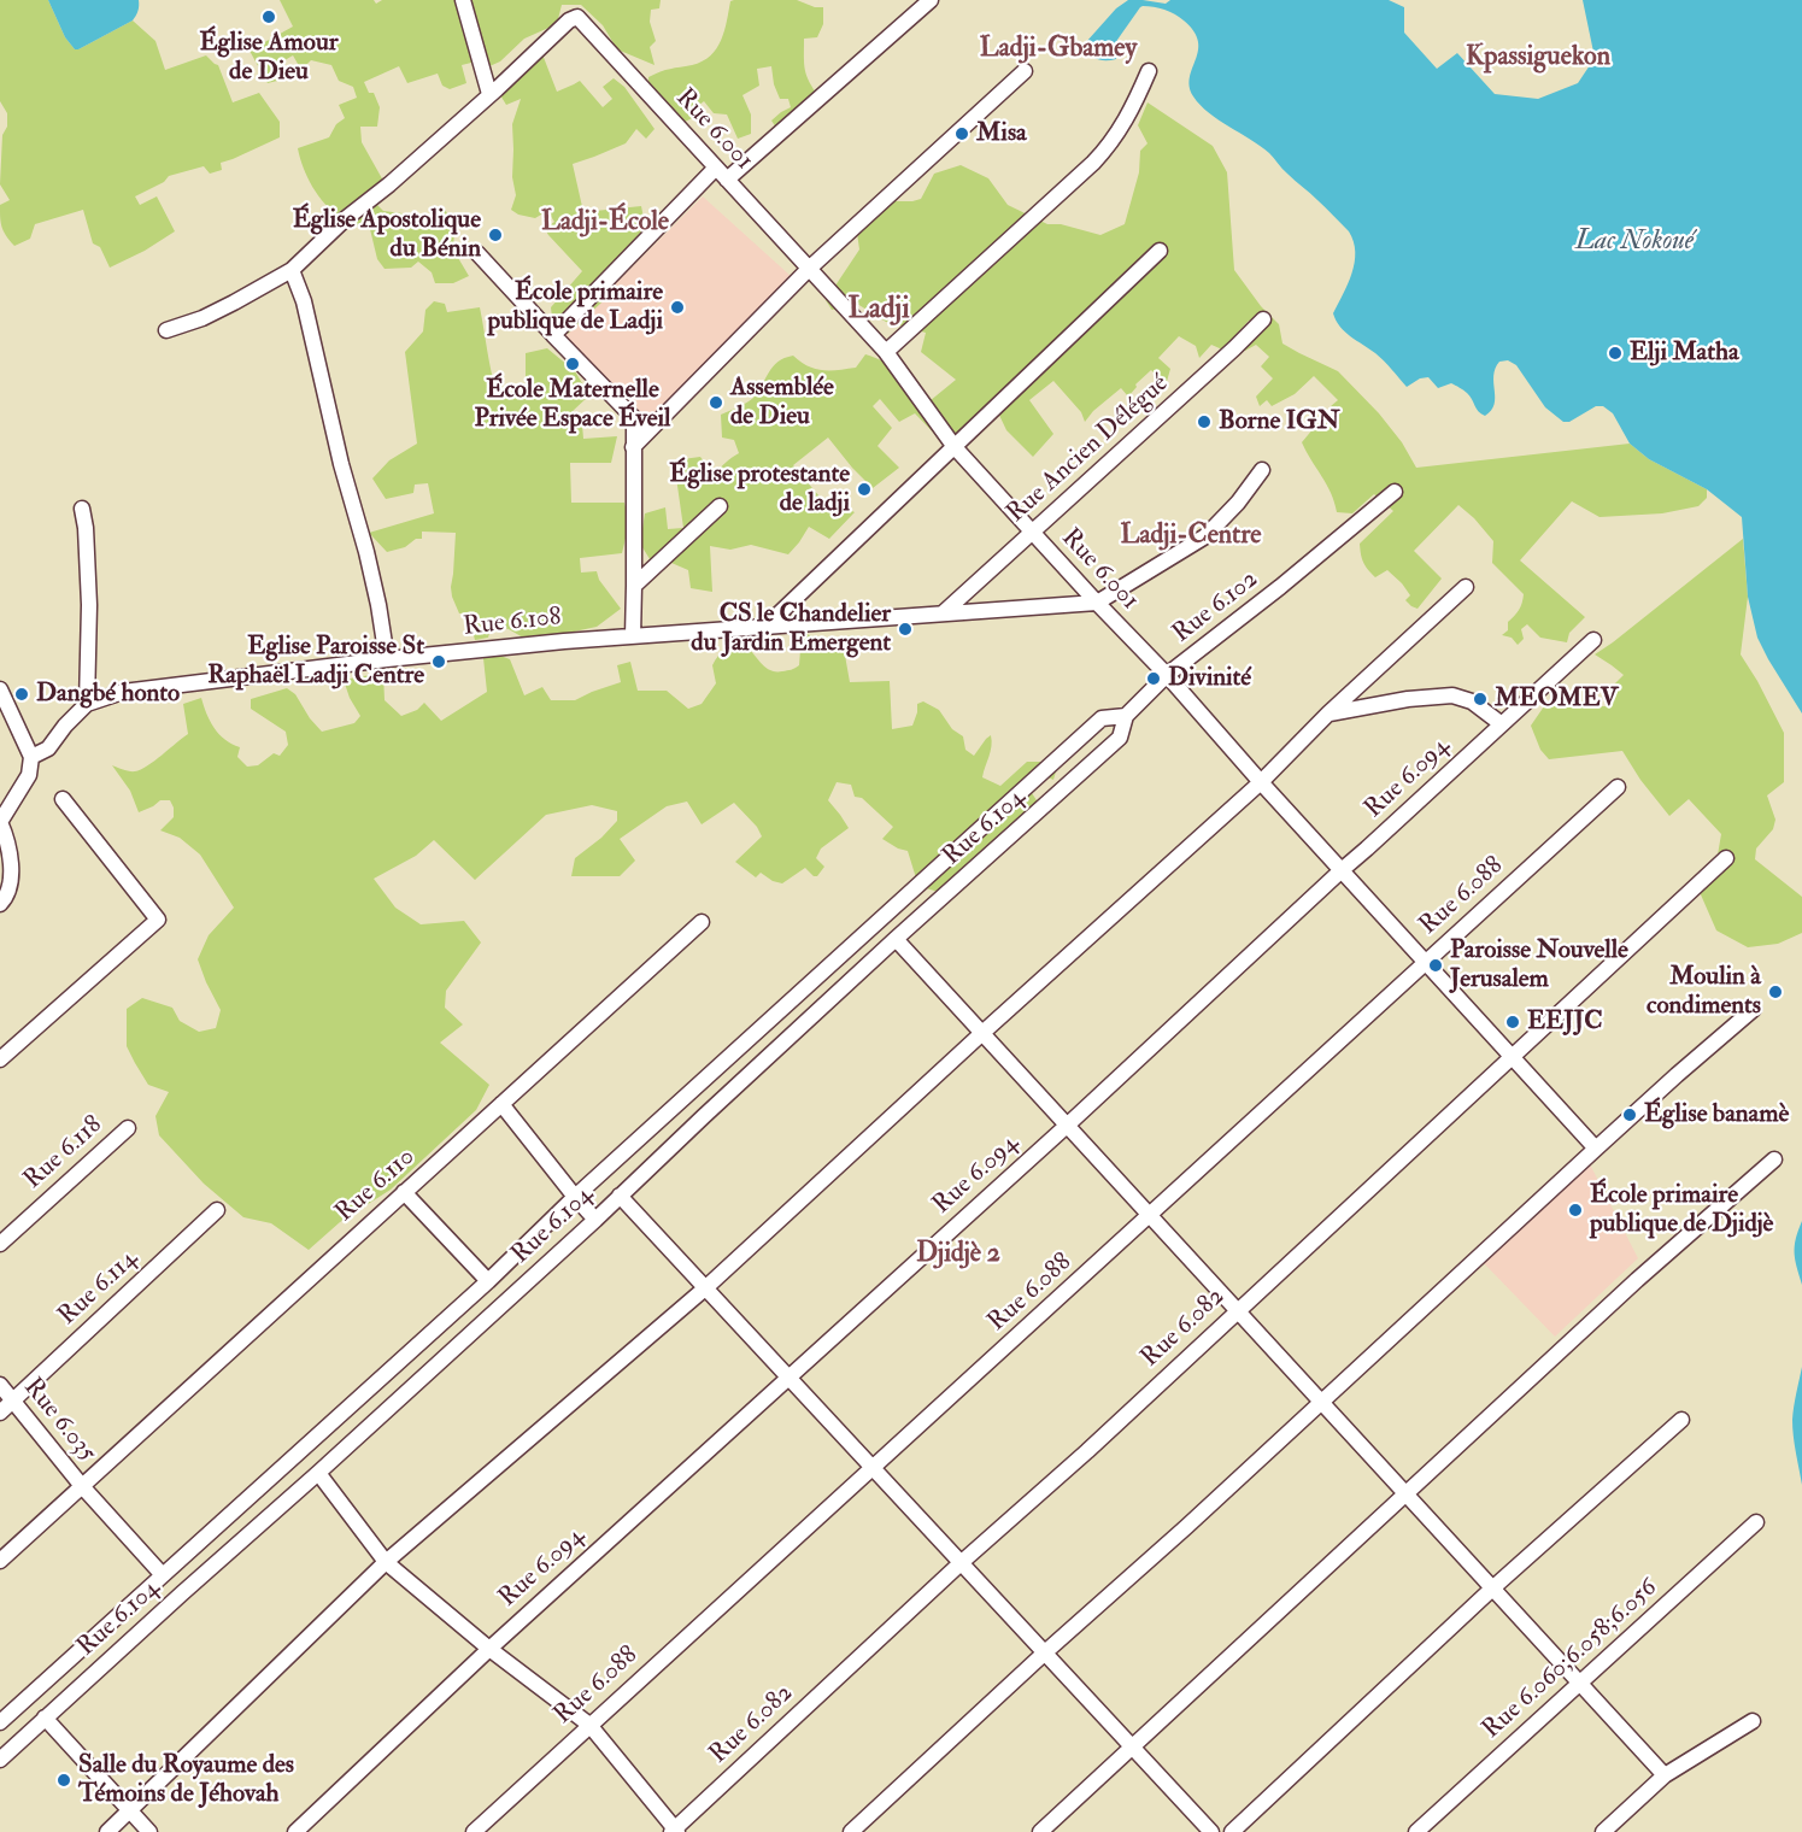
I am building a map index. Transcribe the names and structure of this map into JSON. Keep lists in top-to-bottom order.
{
  "streets": {
    "street": [
      "Rue 6.001",
      "Rue Ancien Délégué",
      "Rue 6.102",
      "Rue 6.108",
      "Rue 6.094",
      "Rue 6.104",
      "Rue 6.088",
      "Rue 6.118",
      "Rue 6.110",
      "Rue 6.114",
      "Rue 6.082",
      "Rue 6.035",
      "Rue 6.060;6.058;6.056"
    ]
  },
  "crossings": [
    ["Rue 6.001", "Rue Ancien Délégué"],
    ["Rue 6.001", "Rue 6.102"],
    ["Rue 6.001", "Rue 6.108"],
    ["Rue 6.001", "Rue 6.094"],
    ["Rue 6.001", "Rue 6.104"],
    ["Rue 6.001", "Rue 6.088"],
    ["Rue 6.001", "Rue 6.082"],
    ["Rue Ancien Délégué", "Rue 6.108"],
    ["Rue 6.102", "Rue 6.104"],
    ["Rue 6.104", "Rue 6.035"],
    ["Rue 6.110", "Rue 6.035"],
    ["Rue 6.114", "Rue 6.035"]
  ],
  "districts": [
    "Ladji-Gbamey",
    "Kpassiguekon",
    "Ladji-École",
    "Ladji",
    "Ladji-Centre",
    "Djidjè 2"
  ],
  "water": ["Lac Nokoué"],
  "places": [
    "Église Amour de Dieu",
    "Misa",
    "Église Apostolique du Bénin",
    "École primaire publique de Ladji",
    "Elji Matha",
    "École Maternelle Privée Espace Éveil",
    "Assemblée de Dieu",
    "Borne IGN",
    "Église protestante de ladji",
    "CS le Chandelier du Jardin Emergent",
    "Eglise Paroisse St Raphaël Ladji Centre",
    "Divinité",
    "Dangbé honto",
    "MEOMEV",
    "Paroisse Nouvelle Jerusalem",
    "Moulin à condiments",
    "EEJJC",
    "Église banamè",
    "École primaire publique de Djidjè",
    "Salle du Royaume des Témoins de Jéhovah"
  ]
}
